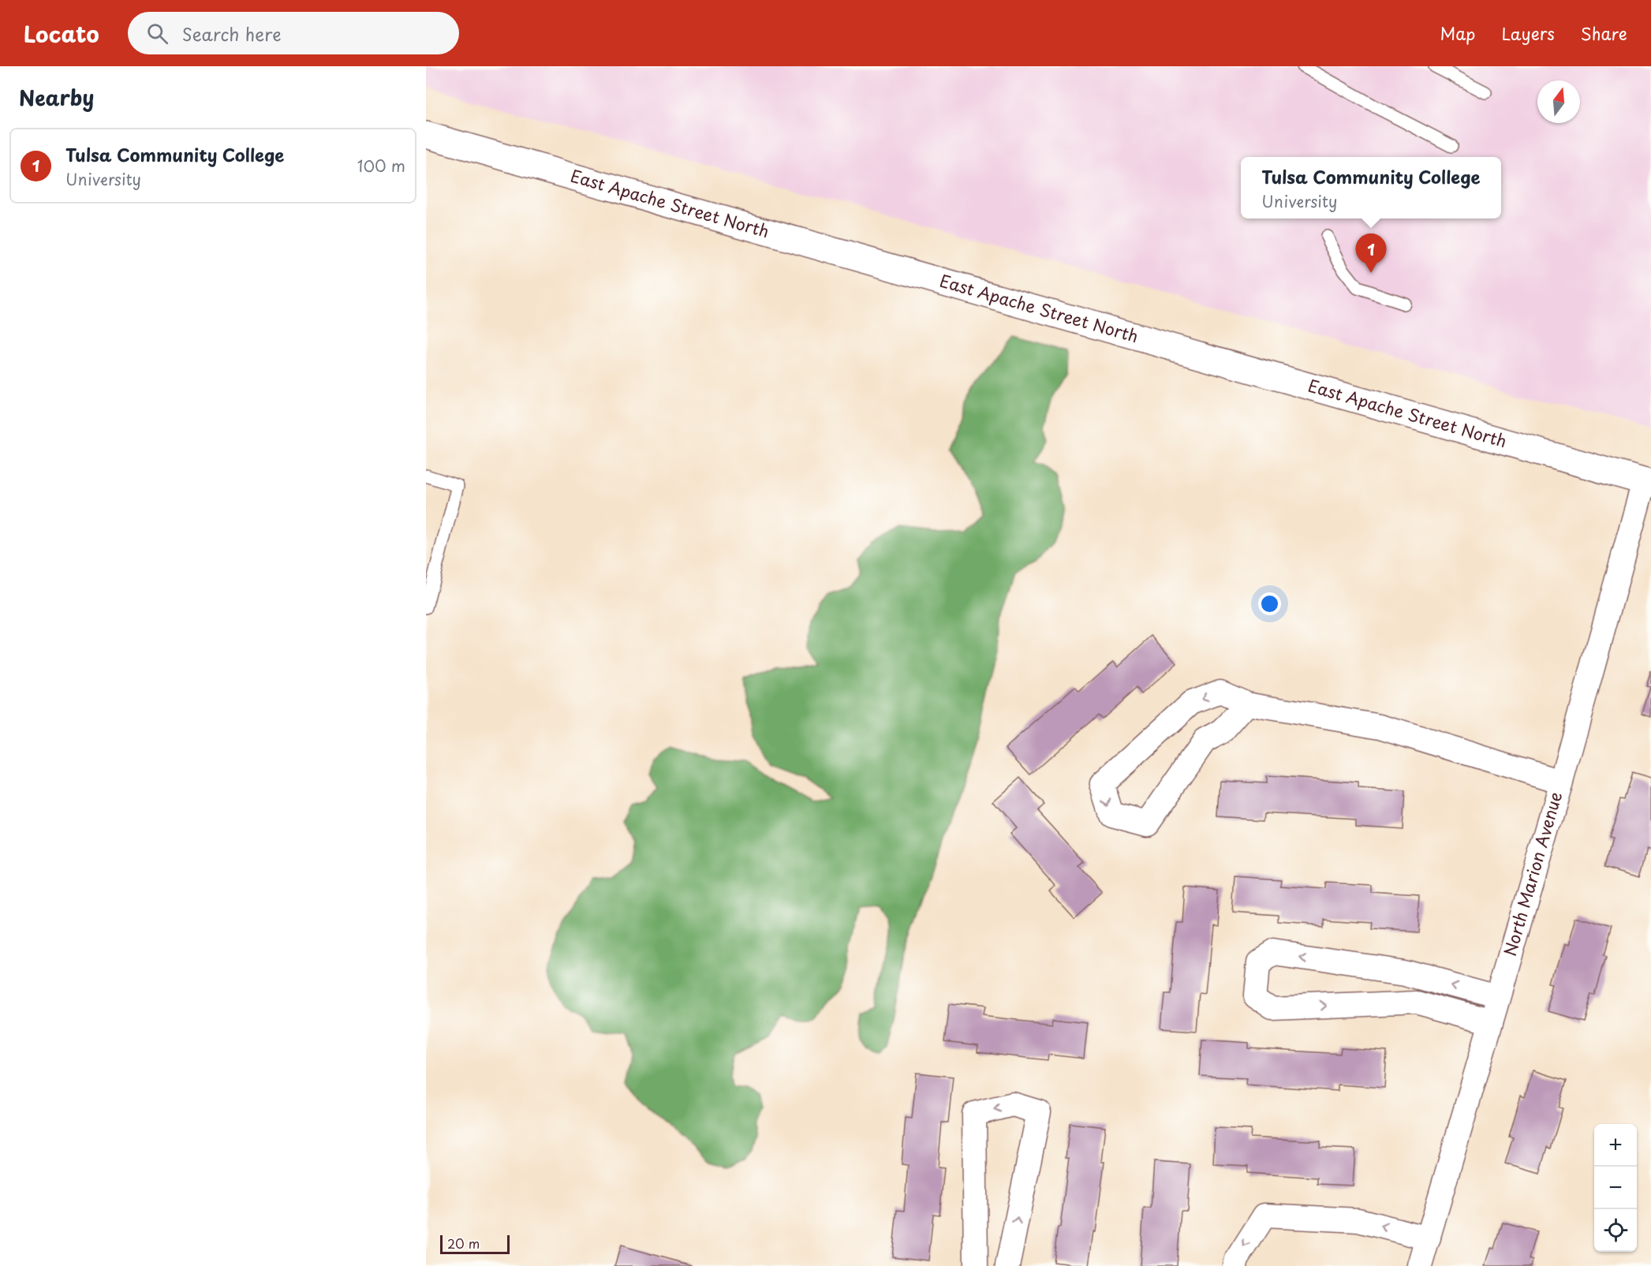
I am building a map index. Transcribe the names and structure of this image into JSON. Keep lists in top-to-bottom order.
{
  "streets": {
    "main road": ["East Apache Street North"],
    "street": ["North Marion Avenue"]
  },
  "crossings": [
    ["East Apache Street North", "North Marion Avenue"]
  ],
  "scale_bar": "20 m",
  "north": "top",
  "page": {
    "header": "Locato",
    "search": "Search here",
    "nav": ["Map", "Layers", "Share"],
    "heading": "Nearby",
    "list": [
      {
        "mark": "1",
        "name": "Tulsa Community College",
        "note": "University",
        "value": "100 m"
      }
    ],
    "popup": ["Tulsa Community College", "University"],
    "pins": "1",
    "map_buttons": ["+", "−"],
    "scale": "20 m"
  }
}
